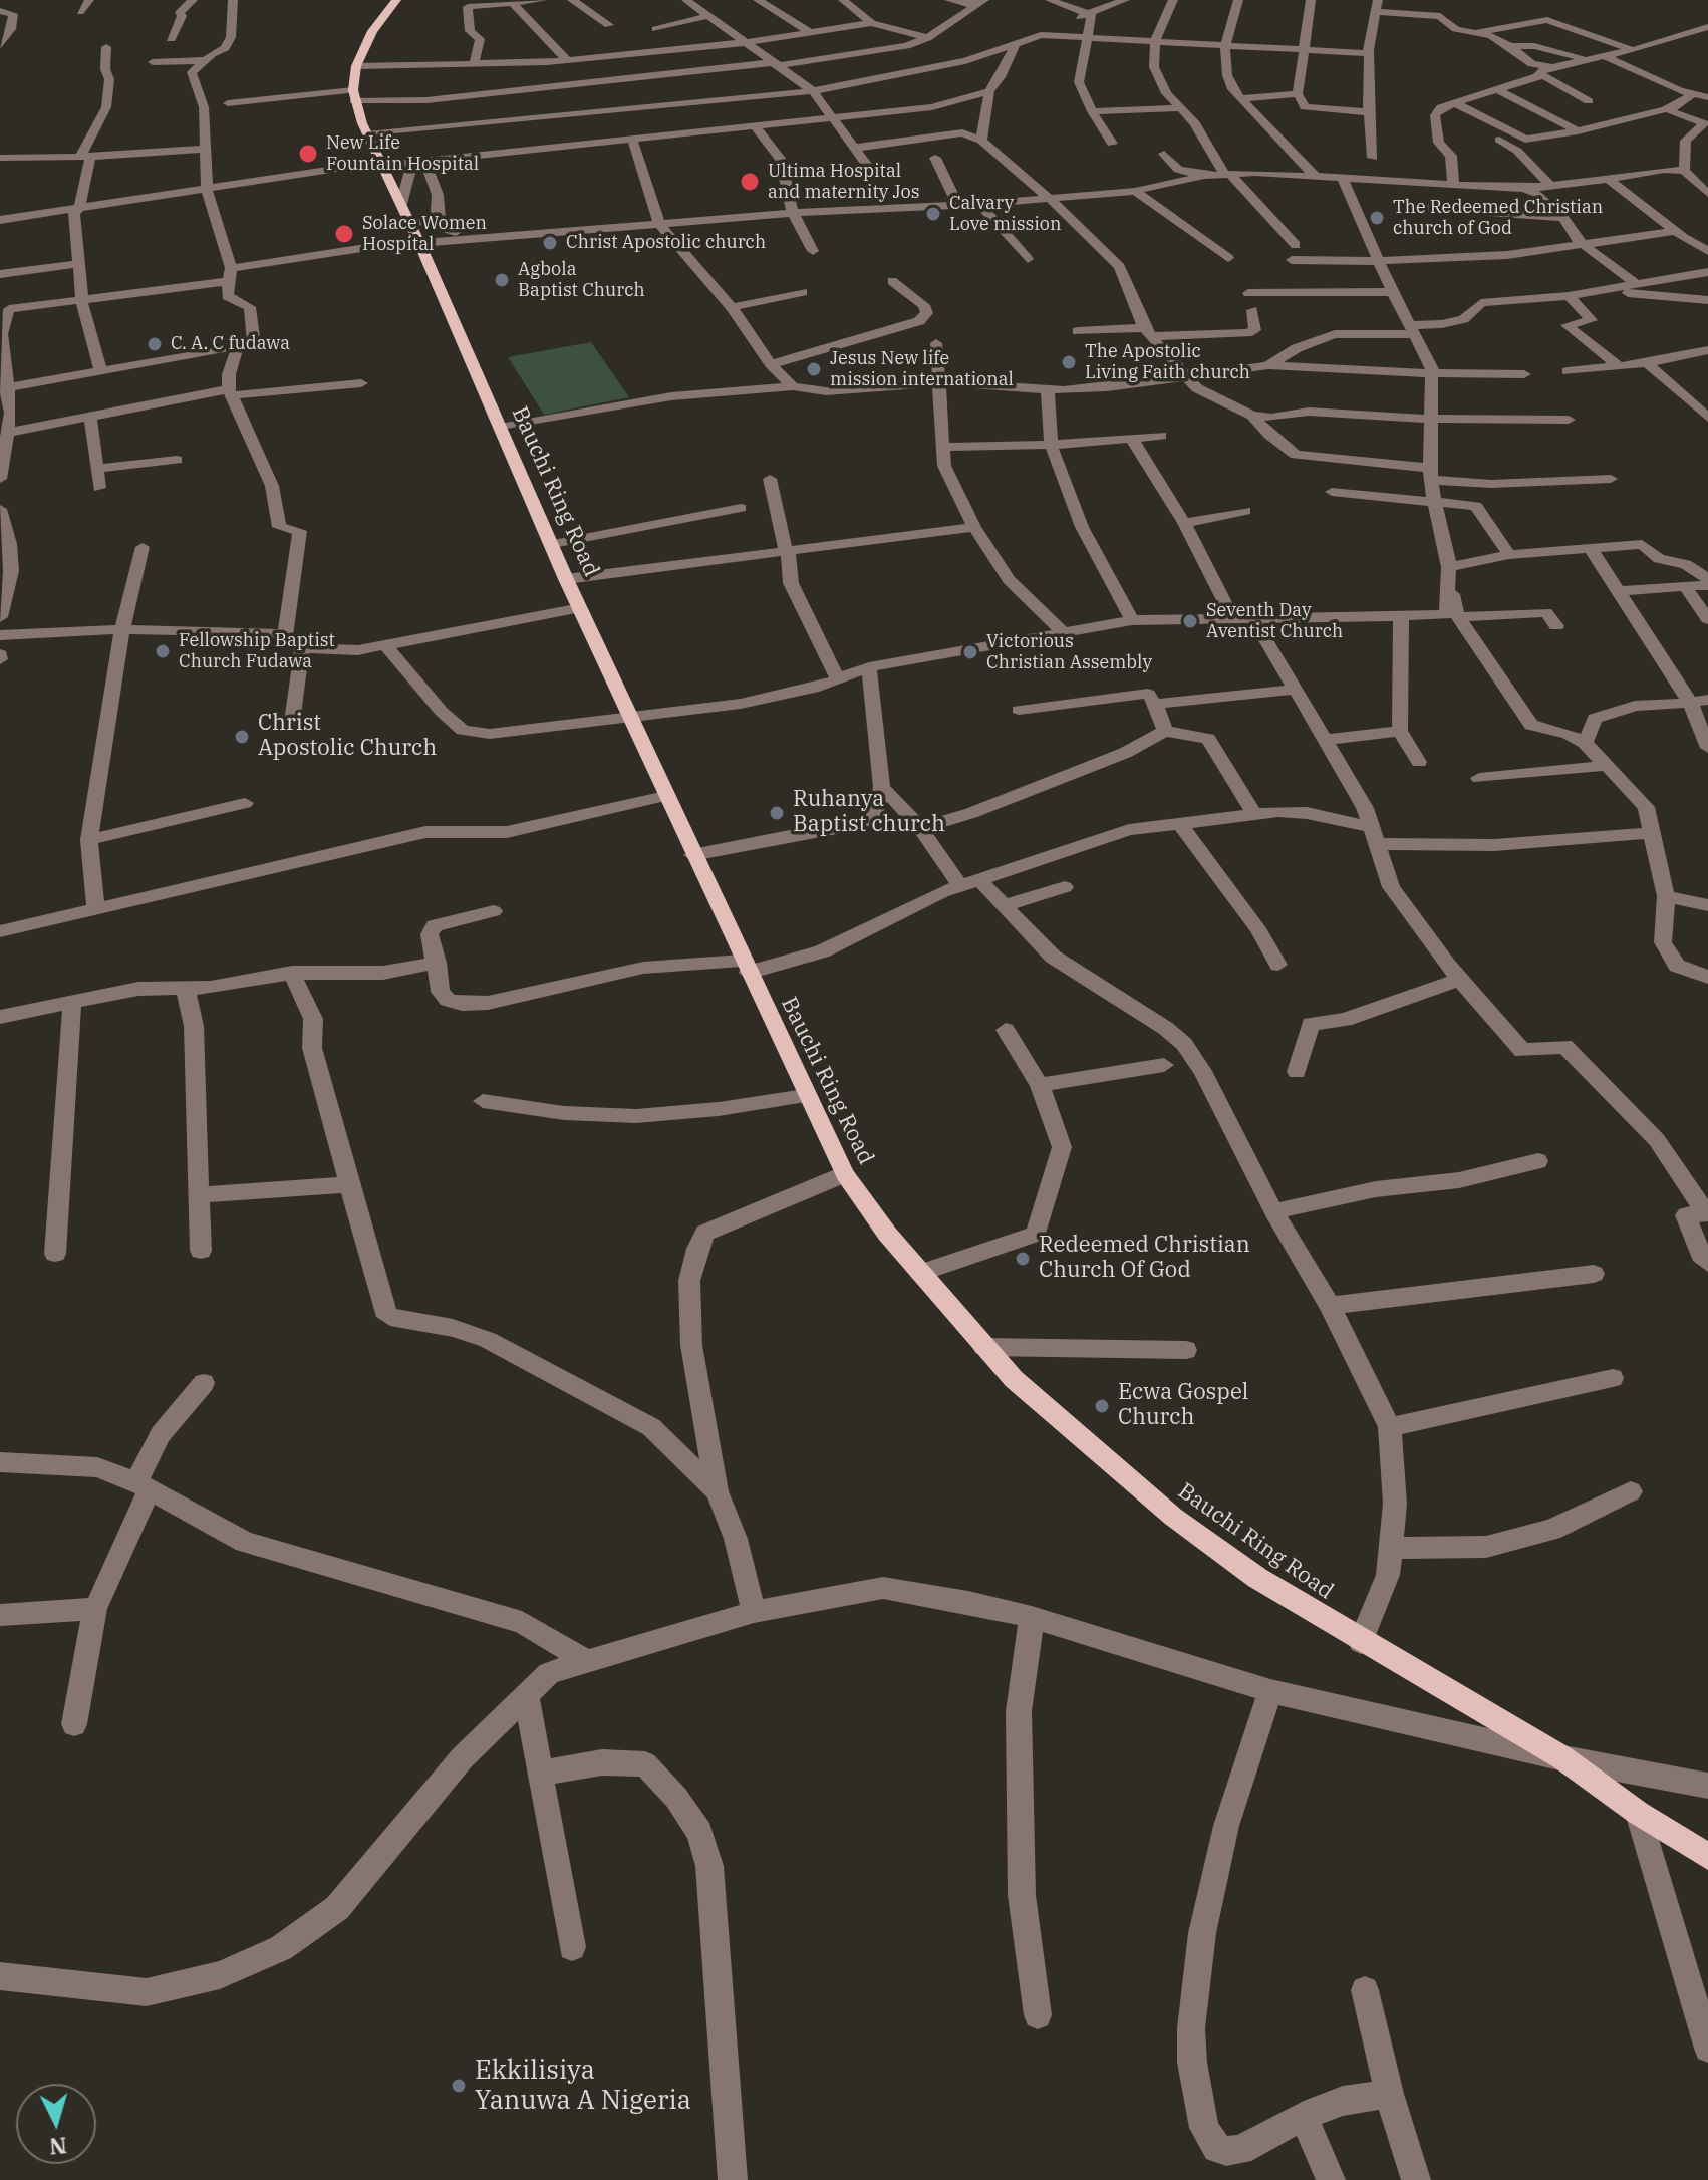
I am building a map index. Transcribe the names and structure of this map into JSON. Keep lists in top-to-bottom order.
{
  "streets": {
    "main road": ["Bauchi Ring Road"]
  },
  "places": [
    "New Life Fountain Hospital",
    "Ultima Hospital and maternity Jos",
    "Calvary Love mission",
    "The Redeemed Christian church of God",
    "Solace Women Hospital",
    "Christ Apostolic church",
    "Agbola Baptist Church",
    "C. A. C fudawa",
    "The Apostolic Living Faith church",
    "Jesus New life mission international",
    "Seventh Day Aventist Church",
    "Fellowship Baptist Church Fudawa",
    "Victorious Christian Assembly",
    "Christ Apostolic Church",
    "Ruhanya Baptist church",
    "Redeemed Christian Church Of God",
    "Ecwa Gospel Church",
    "Ekkilisiya Yanuwa A Nigeria"
  ],
  "north": "bottom"
}
